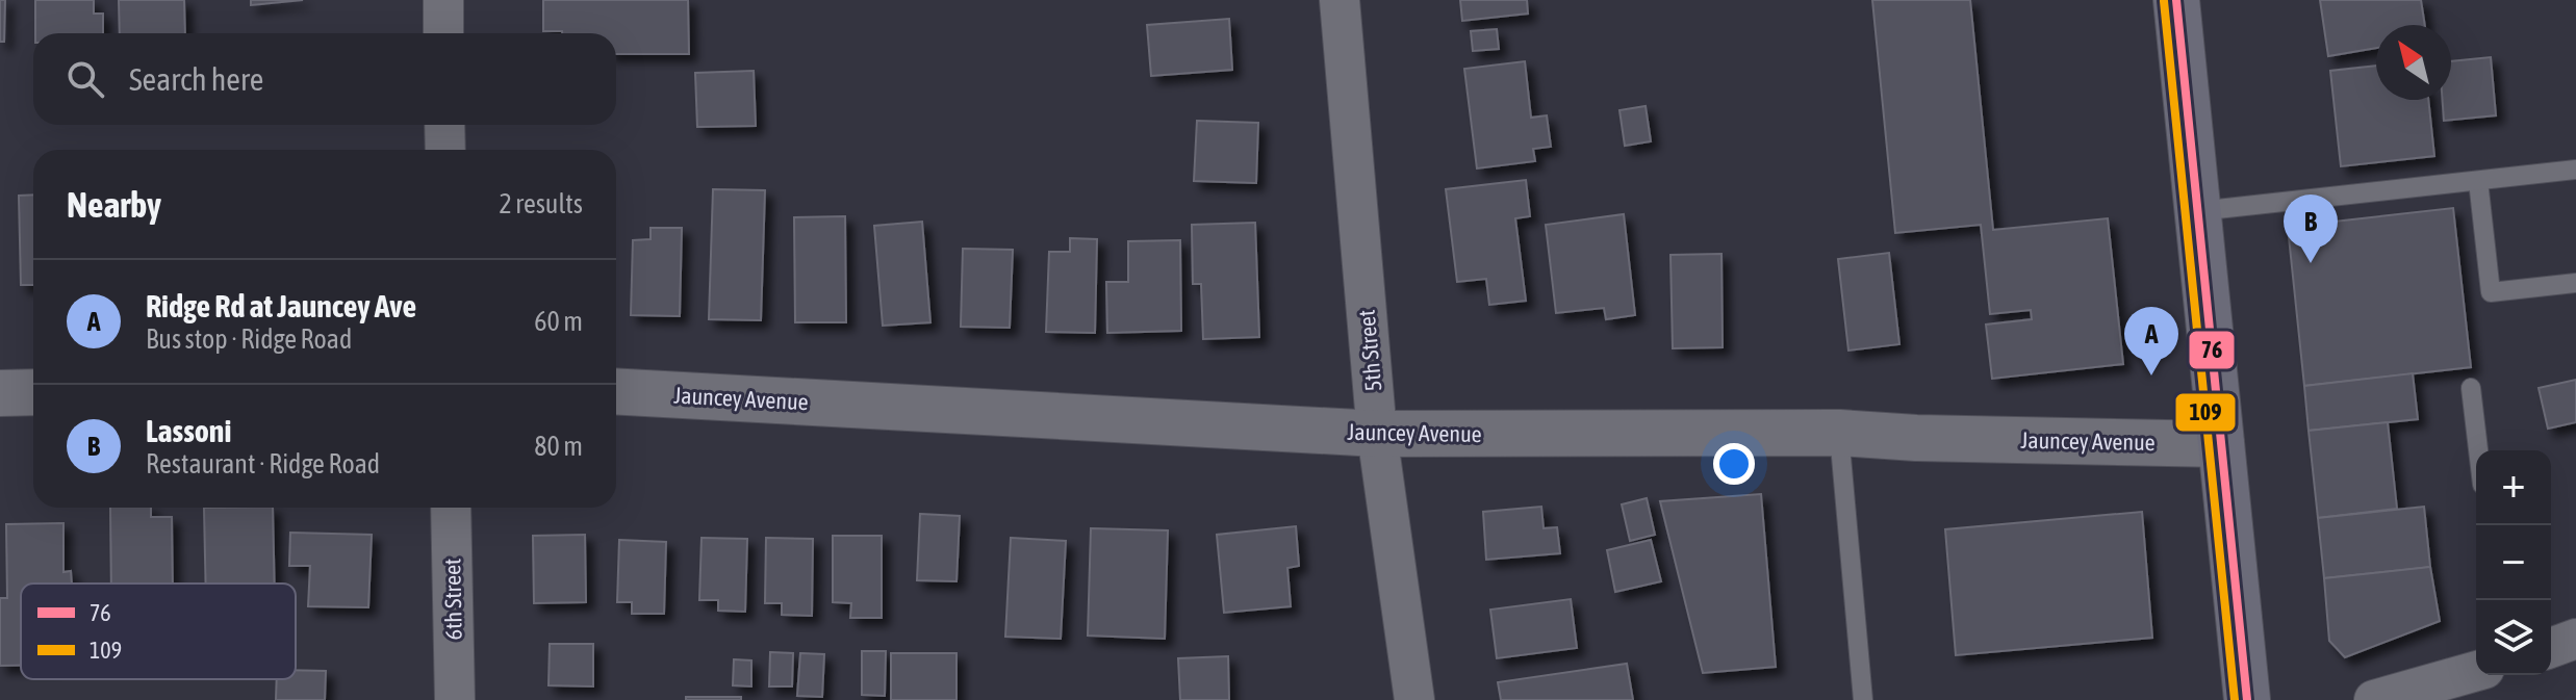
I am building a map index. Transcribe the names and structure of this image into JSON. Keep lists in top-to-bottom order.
{
  "streets": {
    "street": ["5th Street", "Jauncey Avenue", "6th Street"]
  },
  "crossings": [
    ["5th Street", "Jauncey Avenue"]
  ],
  "lines": ["transit line 76", "transit line 109"],
  "legend": ["76", "109"],
  "north": "top left",
  "page": {
    "search": "Search here",
    "heading": ["Nearby", "2 results"],
    "pins": ["B", "A"],
    "list": [
      {
        "mark": "A",
        "name": "Ridge Rd at Jauncey Ave",
        "note": "Bus stop · Ridge Road",
        "value": "60 m"
      },
      {
        "mark": "B",
        "name": "Lassoni",
        "note": "Restaurant · Ridge Road",
        "value": "80 m"
      }
    ],
    "map_buttons": ["+", "−"]
  }
}
